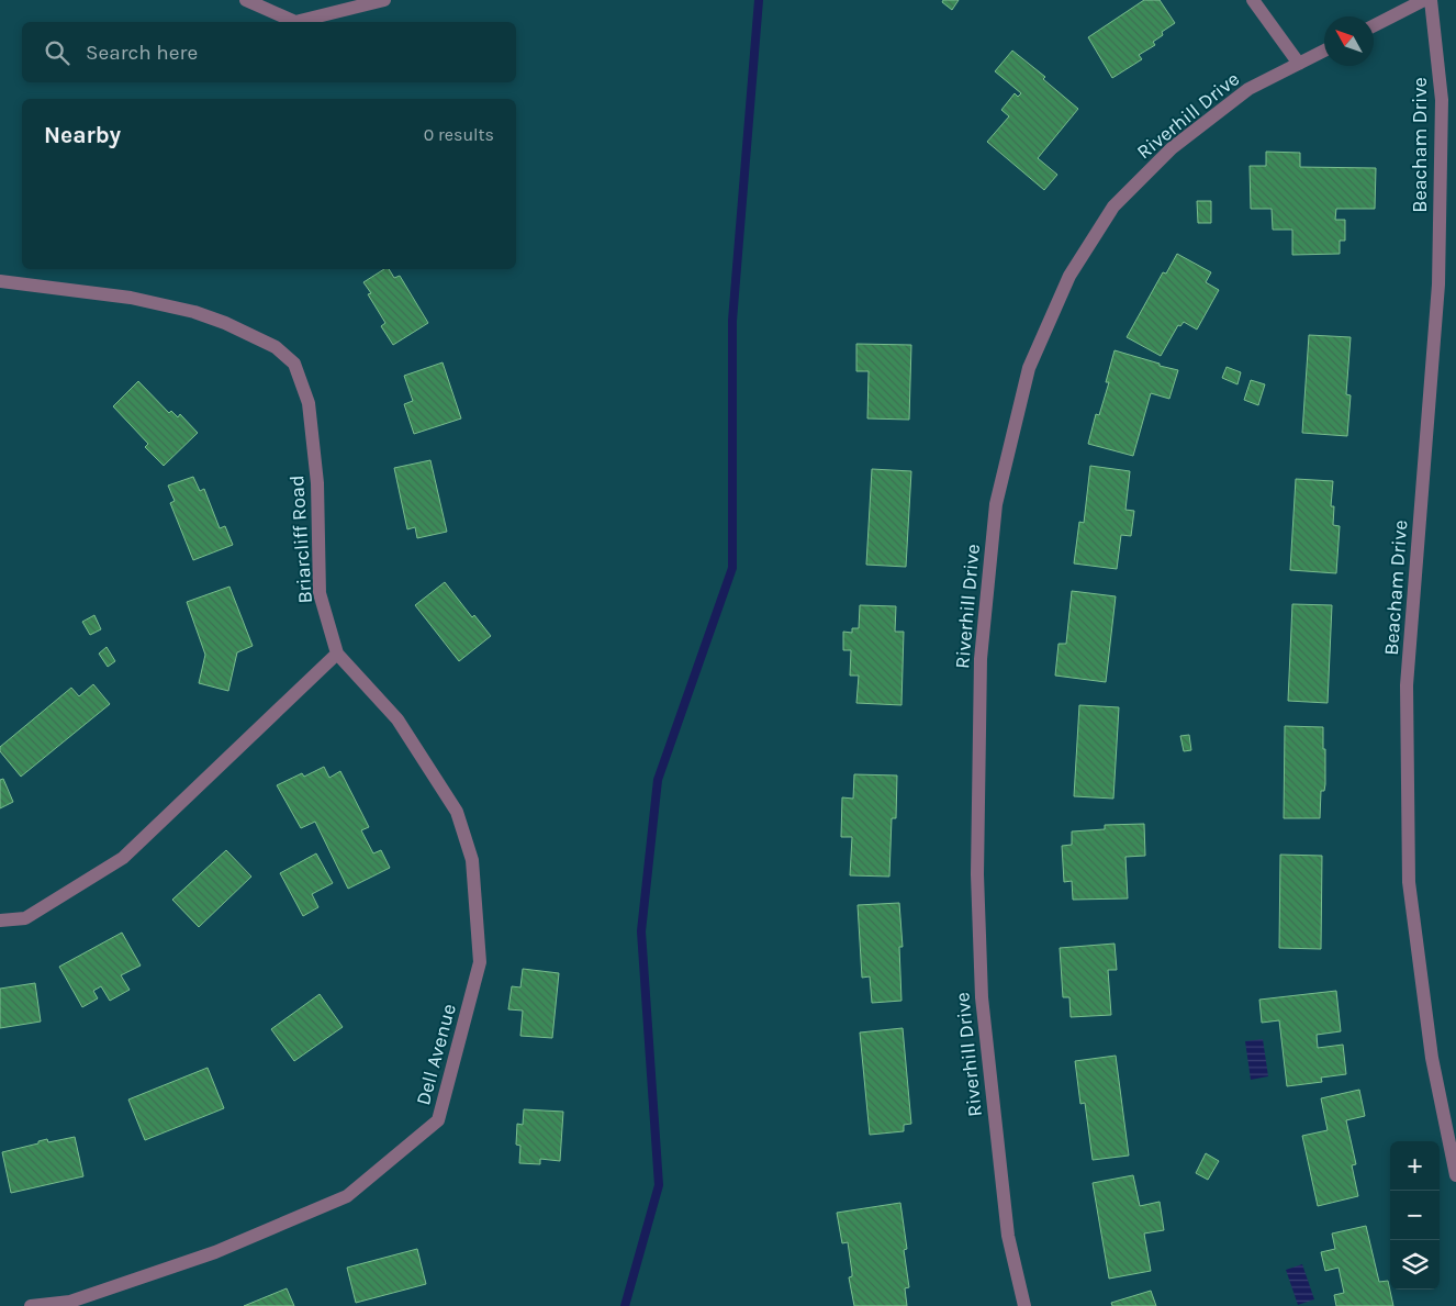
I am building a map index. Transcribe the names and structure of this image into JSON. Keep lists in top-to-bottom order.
{
  "streets": {
    "street": [
      "Riverhill Drive",
      "Beacham Drive",
      "Briarcliff Road",
      "Dell Avenue"
    ]
  },
  "crossings": [
    ["Briarcliff Road", "Dell Avenue"]
  ],
  "north": "top left",
  "page": {
    "search": "Search here",
    "heading": ["Nearby", "0 results"],
    "map_buttons": ["+", "−"]
  }
}
